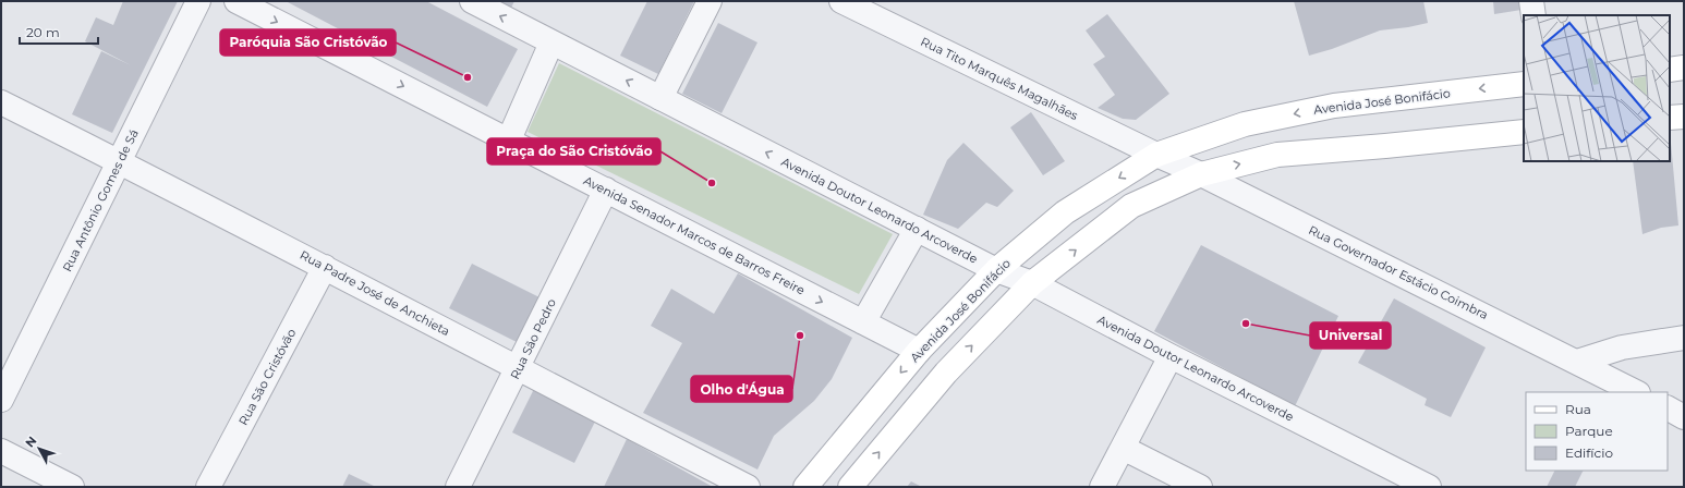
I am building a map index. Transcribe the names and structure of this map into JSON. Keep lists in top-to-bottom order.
{
  "streets": {
    "main road": ["Avenida José Bonifácio"],
    "street": [
      "Rua Tito Marquês Magalhães",
      "Rua Antônio Gomes de Sá",
      "Avenida Doutor Leonardo Arcoverde",
      "Avenida Senador Marcos de Barros Freire",
      "Rua Governador Estácio Coimbra",
      "Rua Padre José de Anchieta",
      "Rua São Pedro",
      "Rua São Cristóvão"
    ]
  },
  "crossings": [
    ["Rua Tito Marquês Magalhães", "Avenida José Bonifácio"],
    ["Rua Tito Marquês Magalhães", "Rua Governador Estácio Coimbra"],
    ["Avenida José Bonifácio", "Avenida Doutor Leonardo Arcoverde"],
    ["Avenida José Bonifácio", "Avenida Senador Marcos de Barros Freire"],
    ["Avenida José Bonifácio", "Rua Governador Estácio Coimbra"],
    ["Rua Antônio Gomes de Sá", "Rua Padre José de Anchieta"],
    ["Avenida Senador Marcos de Barros Freire", "Rua São Pedro"],
    ["Rua Padre José de Anchieta", "Rua São Pedro"],
    ["Rua Padre José de Anchieta", "Rua São Cristóvão"]
  ],
  "one_way": ["Avenida Doutor Leonardo Arcoverde", "Avenida Senador Marcos de Barros Freire"],
  "places": [
    "Paróquia São Cristóvão",
    "Praça do São Cristóvão",
    "Universal",
    "Olho d'Água"
  ],
  "legend": ["Rua", "Parque", "Edifício"],
  "scale_bar": "20 m",
  "north": "top left"
}
